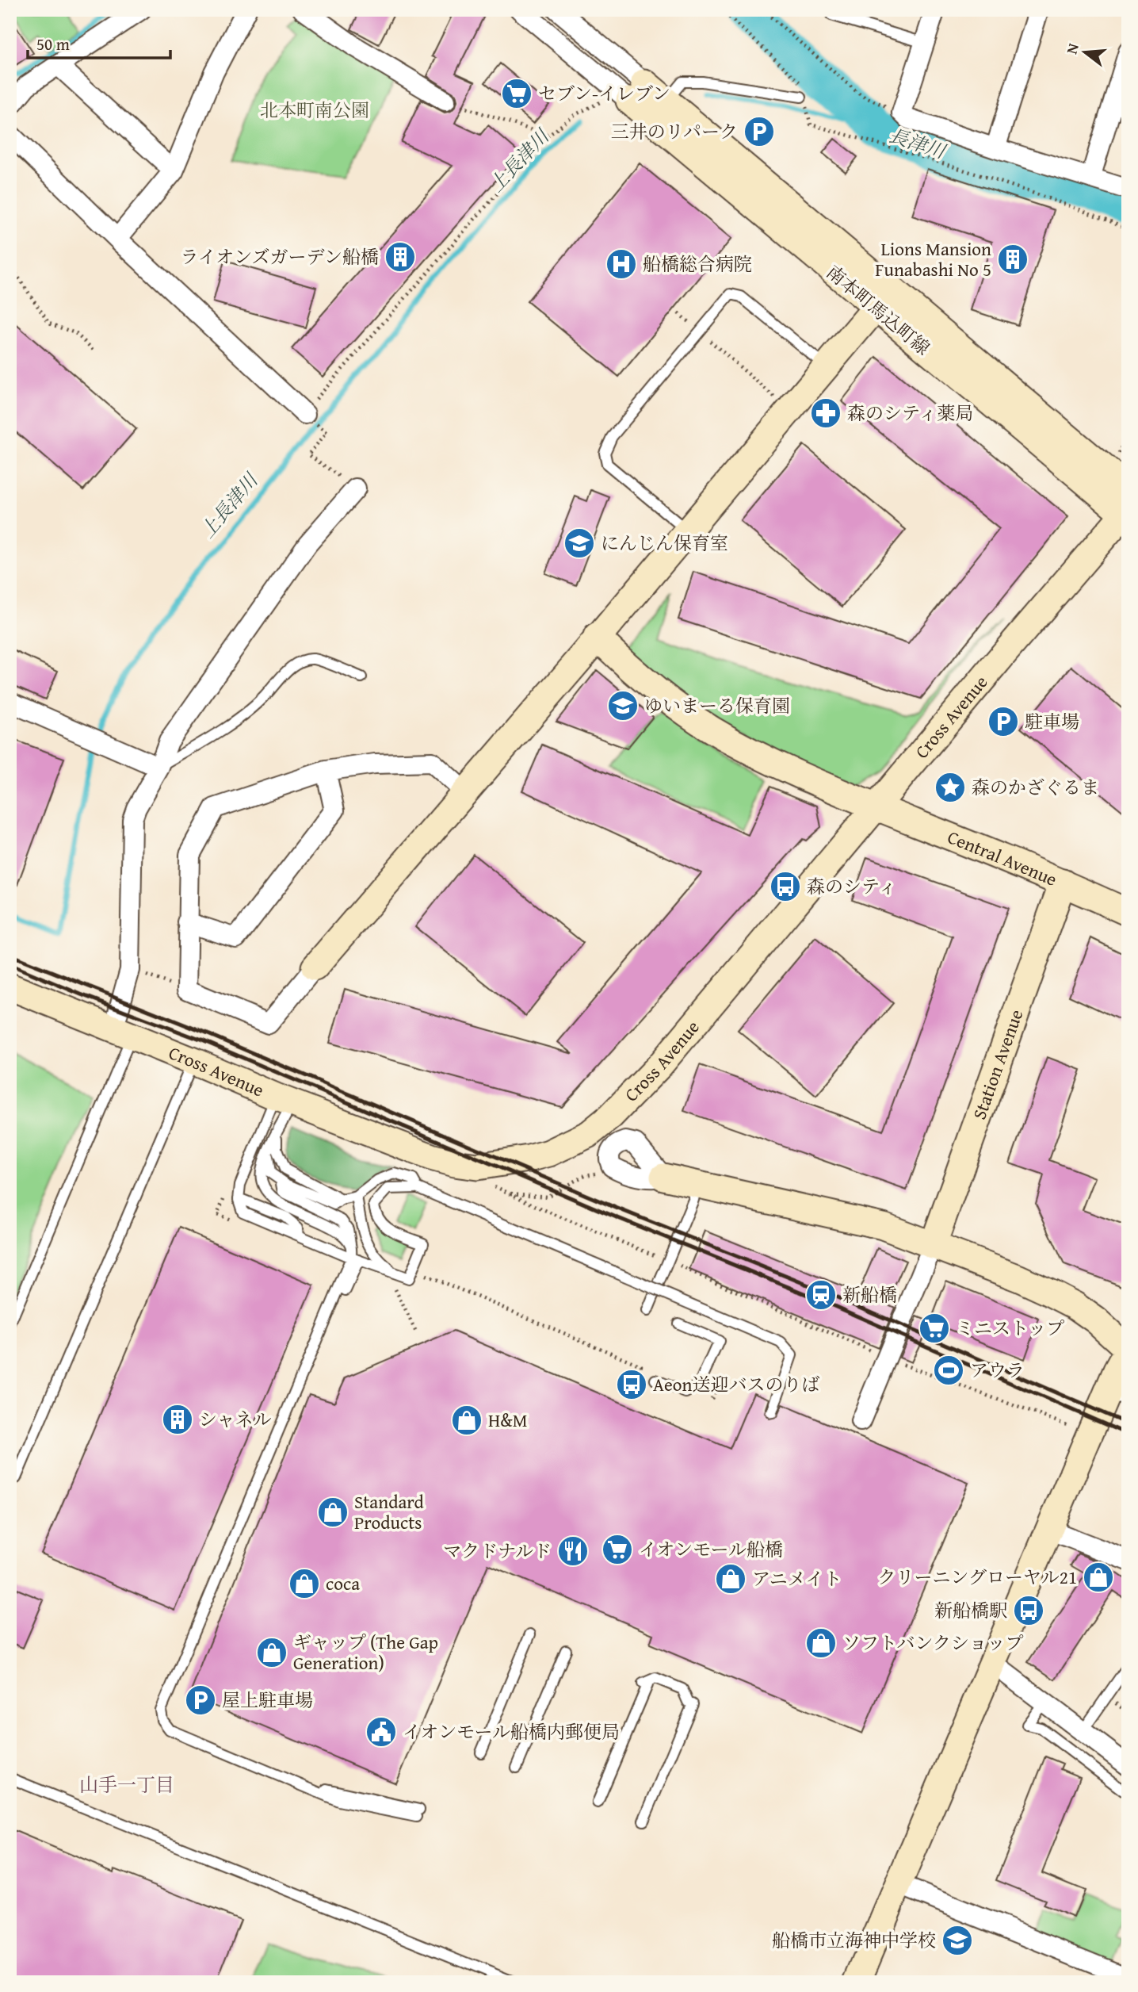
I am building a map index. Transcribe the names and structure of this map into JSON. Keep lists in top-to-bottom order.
{
  "streets": {
    "street": [
      "南本町馬込町線",
      "Cross Avenue",
      "Central Avenue",
      "Station Avenue"
    ]
  },
  "crossings": [
    ["南本町馬込町線", "Cross Avenue"],
    ["Cross Avenue", "Central Avenue"],
    ["Central Avenue", "Station Avenue"]
  ],
  "districts": ["山手一丁目"],
  "water": ["長津川", "上長津川"],
  "parks": ["北本町南公園"],
  "places": {
    "supermarket": ["セブン-イレブン", "ミニストップ", "イオンモール船橋"],
    "parking": ["三井のリパーク", "駐車場", "屋上駐車場"],
    "building": ["ライオンズガーデン船橋", "Lions Mansion Funabashi No 5", "シャネル"],
    "hospital": ["船橋総合病院"],
    "pharmacy": ["森のシティ薬局"],
    "school or university": ["にんじん保育室", "ゆいまーる保育園", "船橋市立海神中学校"],
    "place": ["森のかざぐるま"],
    "bus stop": ["森のシティ", "Aeon送迎バスのりば", "新船橋駅"],
    "station": ["新船橋"],
    "sports": ["アウラ"],
    "shop": [
      "H&M",
      "Standard Products",
      "クリーニングローヤル21",
      "アニメイト",
      "coca",
      "ソフトバンクショップ",
      "ギャップ (The Gap Generation)"
    ],
    "restaurant": ["マクドナルド"],
    "public building": ["イオンモール船橋内郵便局"]
  },
  "scale_bar": "50 m",
  "north": "left"
}
